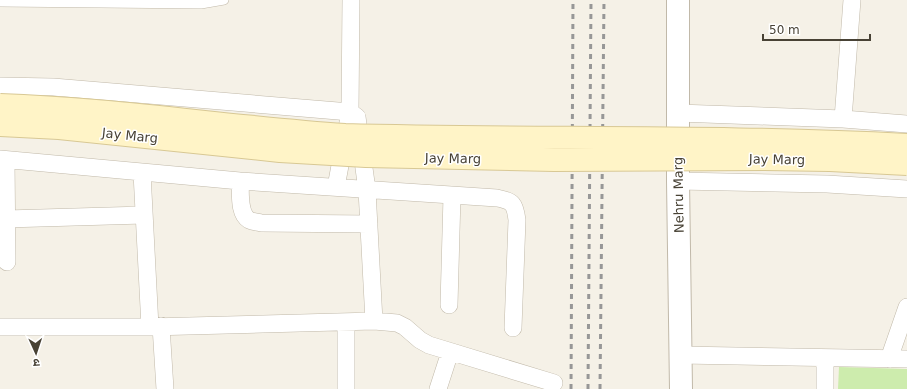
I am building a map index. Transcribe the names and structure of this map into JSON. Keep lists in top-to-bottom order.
{
  "streets": {
    "main road": ["Jay Marg"],
    "street": ["Nehru Marg"]
  },
  "scale_bar": "50 m",
  "north": "bottom"
}
